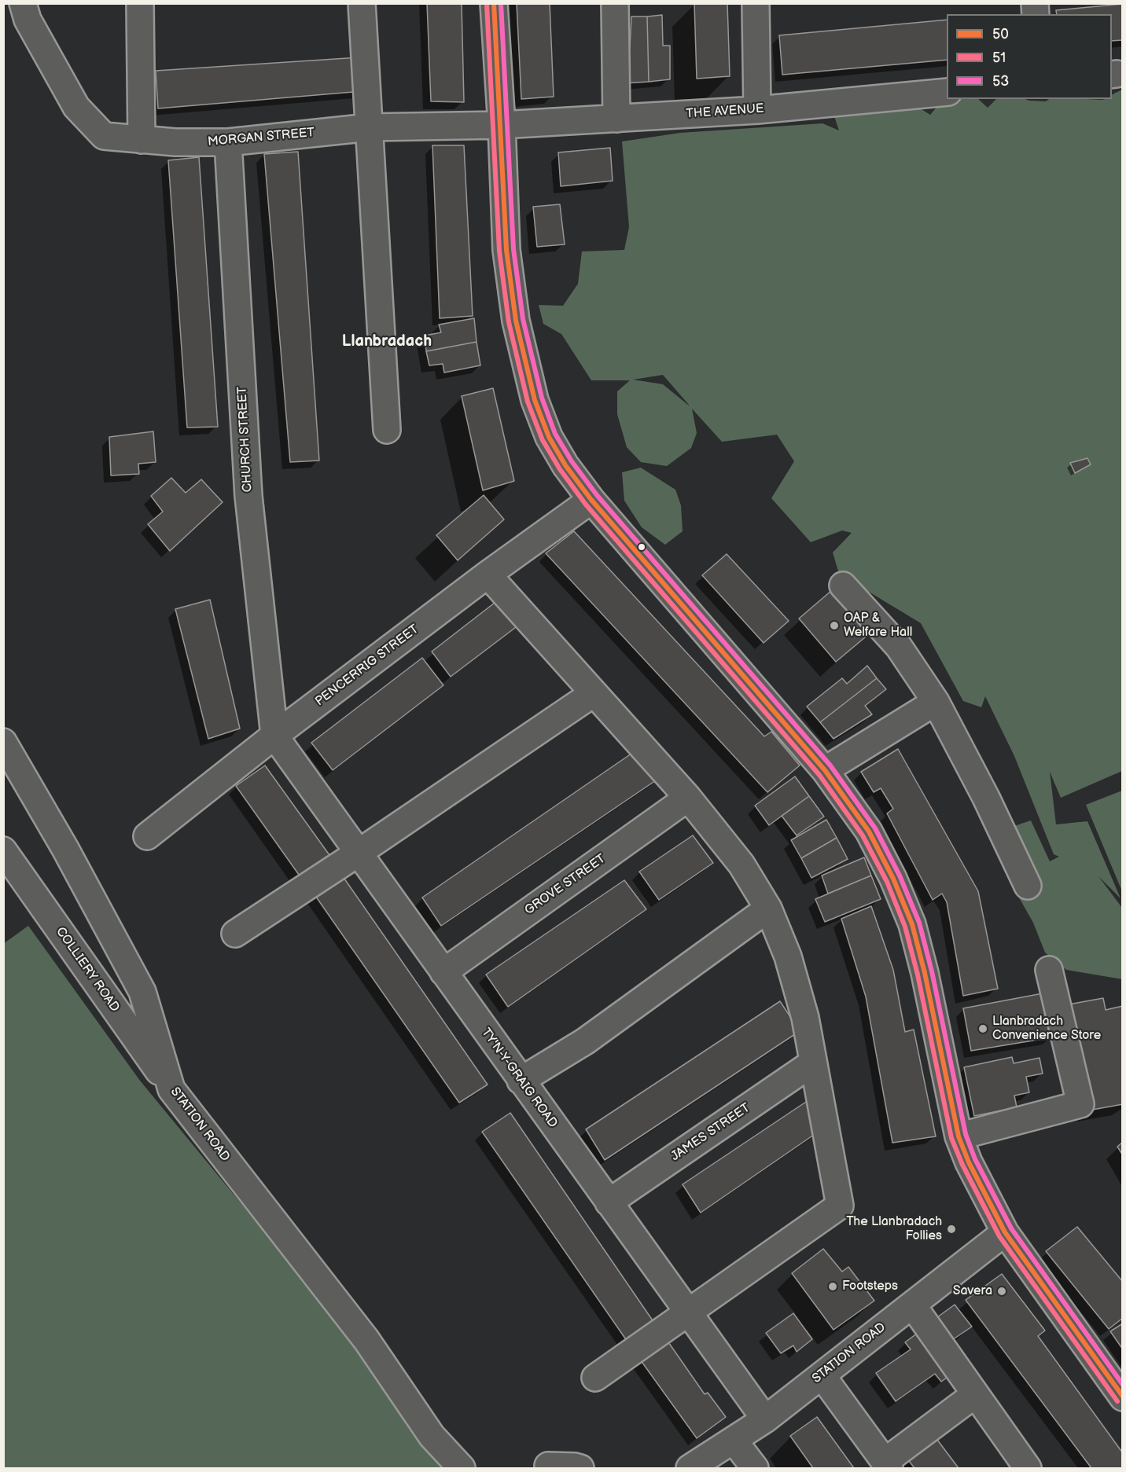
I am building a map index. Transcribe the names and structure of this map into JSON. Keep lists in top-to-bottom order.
{
  "streets": {
    "street": [
      "THE AVENUE",
      "MORGAN STREET",
      "CHURCH STREET",
      "PENCERRIG STREET",
      "GROVE STREET",
      "COLLIERY ROAD",
      "TY'N-Y-GRAIG ROAD",
      "STATION ROAD",
      "JAMES STREET"
    ]
  },
  "crossings": [
    ["THE AVENUE", "MORGAN STREET"],
    ["MORGAN STREET", "CHURCH STREET"],
    ["CHURCH STREET", "PENCERRIG STREET"],
    ["CHURCH STREET", "TY'N-Y-GRAIG ROAD"],
    ["PENCERRIG STREET", "TY'N-Y-GRAIG ROAD"],
    ["GROVE STREET", "TY'N-Y-GRAIG ROAD"],
    ["COLLIERY ROAD", "STATION ROAD"],
    ["TY'N-Y-GRAIG ROAD", "STATION ROAD"],
    ["TY'N-Y-GRAIG ROAD", "JAMES STREET"]
  ],
  "districts": ["Llanbradach"],
  "places": [
    "OAP & Welfare Hall",
    "Llanbradach Convenience Store",
    "The Llanbradach Follies",
    "Footsteps",
    "Savera"
  ],
  "lines": ["transit line 50", "transit line 53", "transit line 51"],
  "legend": ["50", "51", "53"]
}
